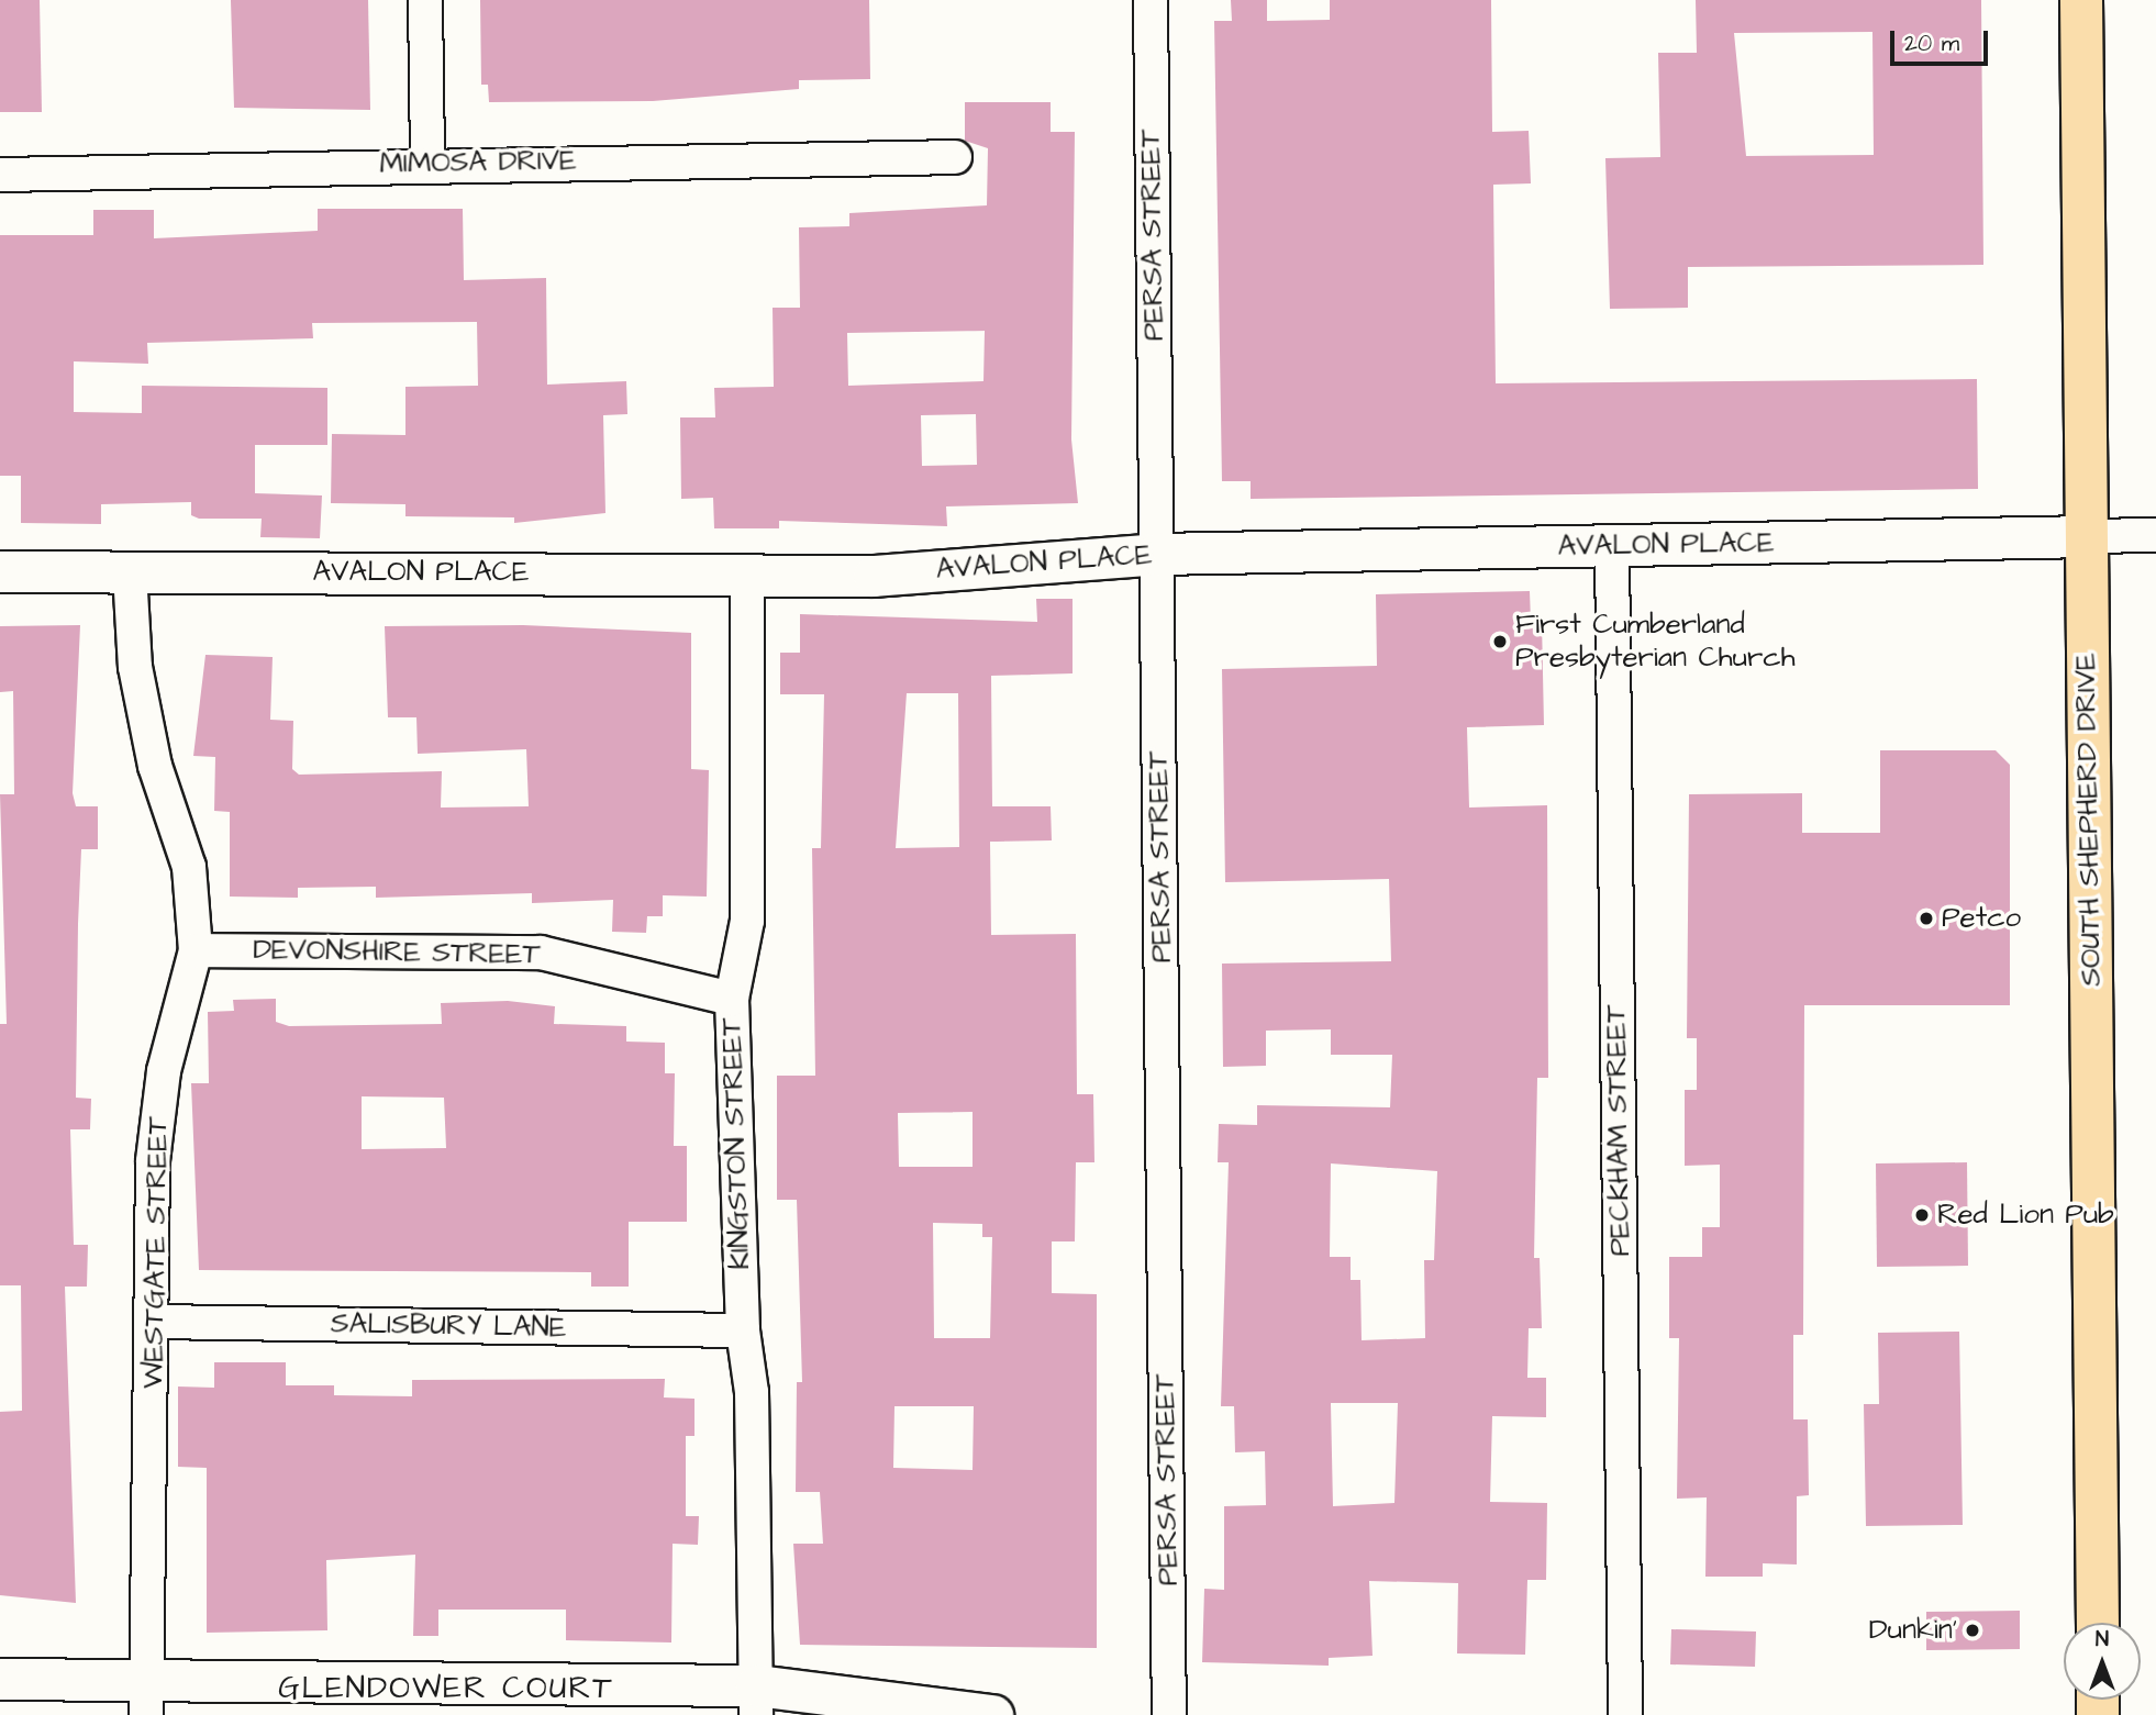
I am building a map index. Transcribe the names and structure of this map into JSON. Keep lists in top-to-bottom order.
{
  "streets": {
    "main road": ["SOUTH SHEPHERD DRIVE"],
    "street": [
      "MIMOSA DRIVE",
      "PERSA STREET",
      "AVALON PLACE",
      "DEVONSHIRE STREET",
      "PECKHAM STREET",
      "KINGSTON STREET",
      "WESTGATE STREET",
      "SALISBURY LANE"
    ]
  },
  "crossings": [
    ["PERSA STREET", "AVALON PLACE"],
    ["AVALON PLACE", "SOUTH SHEPHERD DRIVE"],
    ["AVALON PLACE", "PECKHAM STREET"],
    ["AVALON PLACE", "KINGSTON STREET"],
    ["AVALON PLACE", "WESTGATE STREET"],
    ["DEVONSHIRE STREET", "KINGSTON STREET"],
    ["DEVONSHIRE STREET", "WESTGATE STREET"],
    ["KINGSTON STREET", "SALISBURY LANE"],
    ["WESTGATE STREET", "SALISBURY LANE"]
  ],
  "districts": ["GLENDOWER COURT"],
  "places": [
    "First Cumberland Presbyterian Church",
    "Petco",
    "Red Lion Pub",
    "Dunkin'"
  ],
  "scale_bar": "20 m",
  "north": "top"
}
